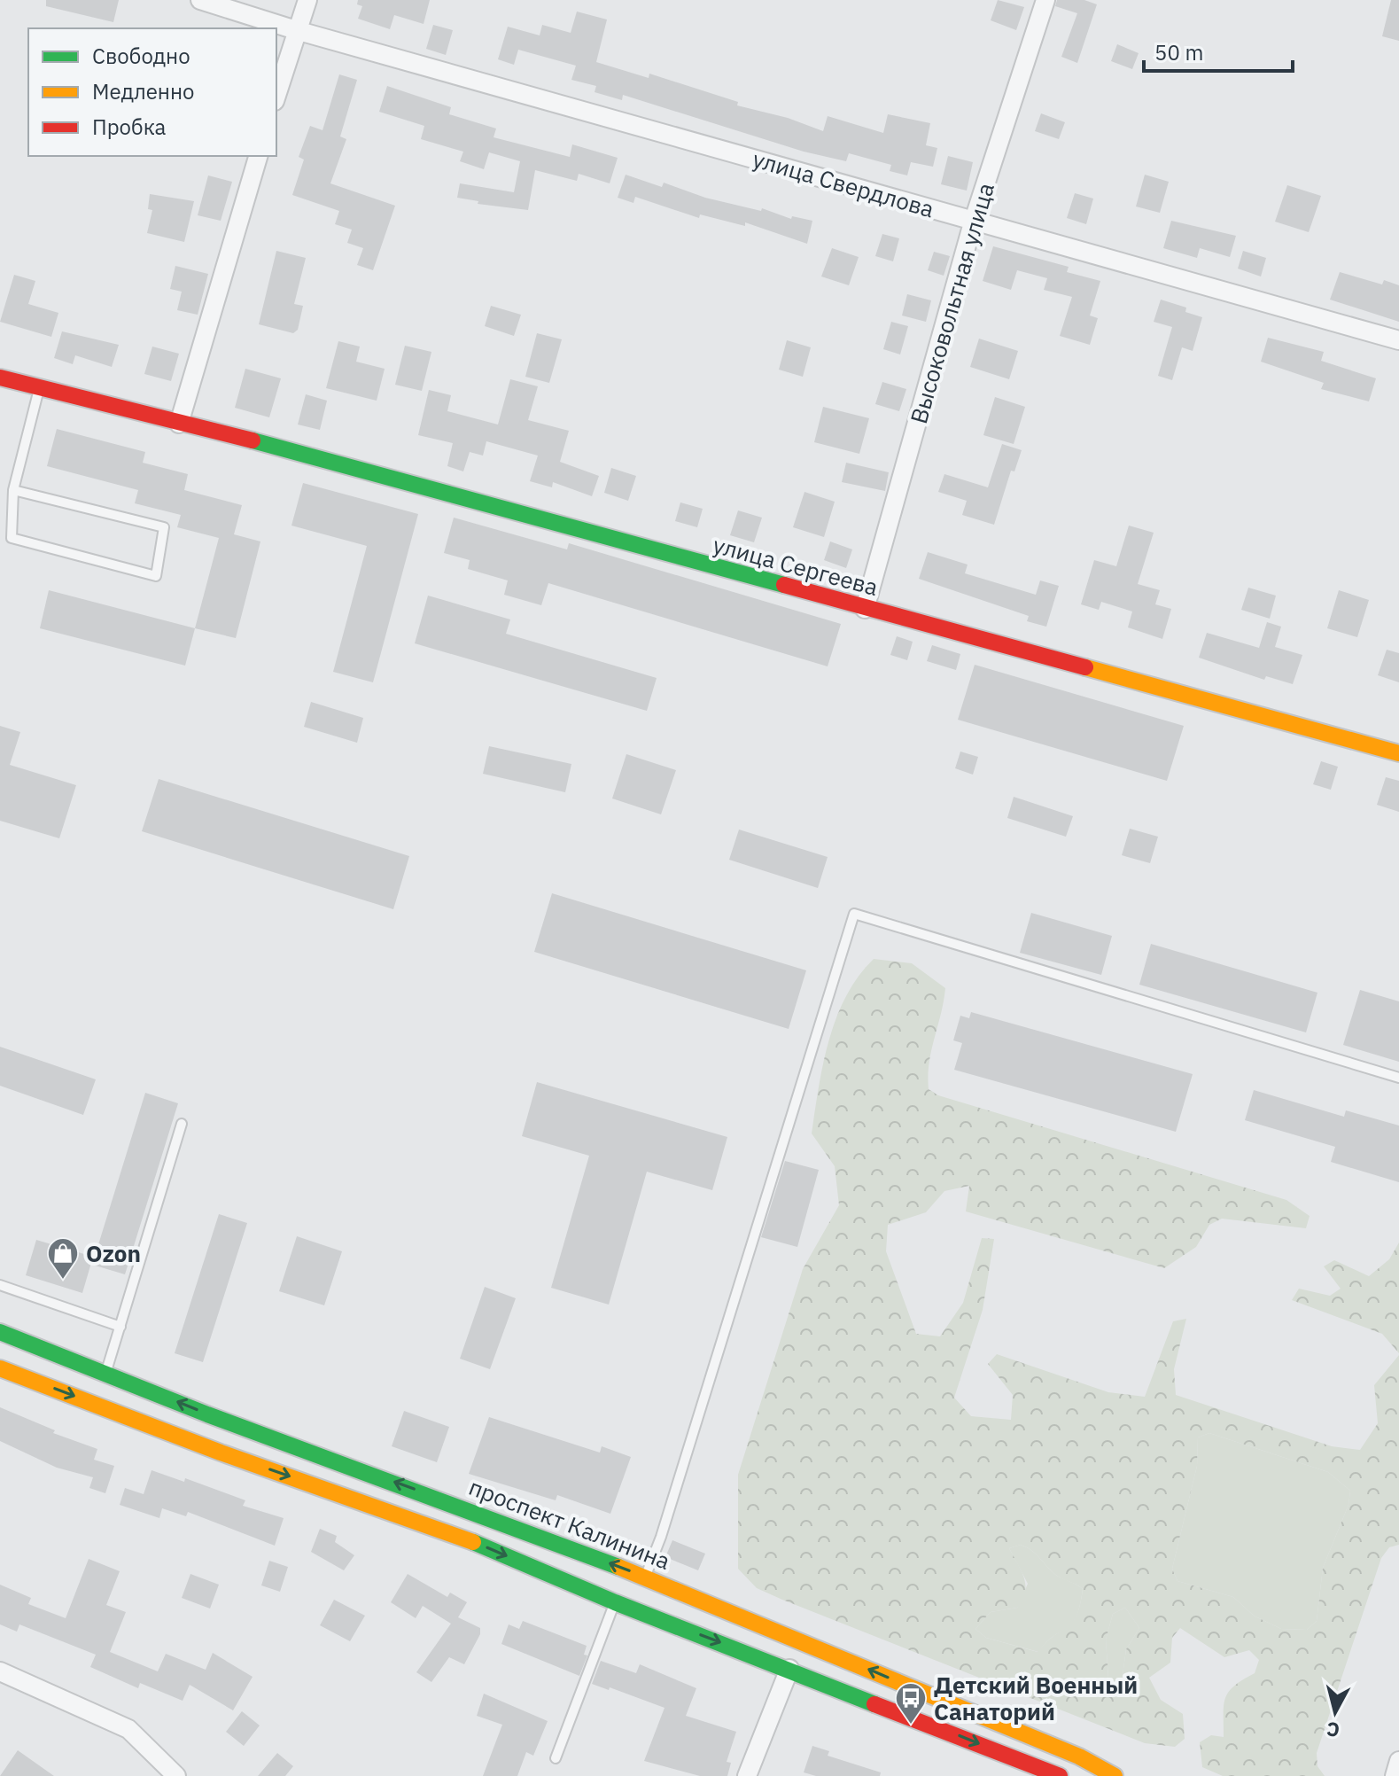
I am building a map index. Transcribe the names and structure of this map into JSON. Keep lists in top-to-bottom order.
{
  "streets": {
    "main road": ["улица Сергеева", "проспект Калинина"],
    "street": ["улица Свердлова", "Высоковольтная улица"]
  },
  "crossings": [
    ["улица Свердлова", "Высоковольтная улица"],
    ["Высоковольтная улица", "улица Сергеева"]
  ],
  "places": {
    "shop": ["Ozon"],
    "bus stop": ["Детский Военный Санаторий"]
  },
  "legend": ["Свободно", "Медленно", "Пробка"],
  "scale_bar": "50 m",
  "north": "bottom"
}
